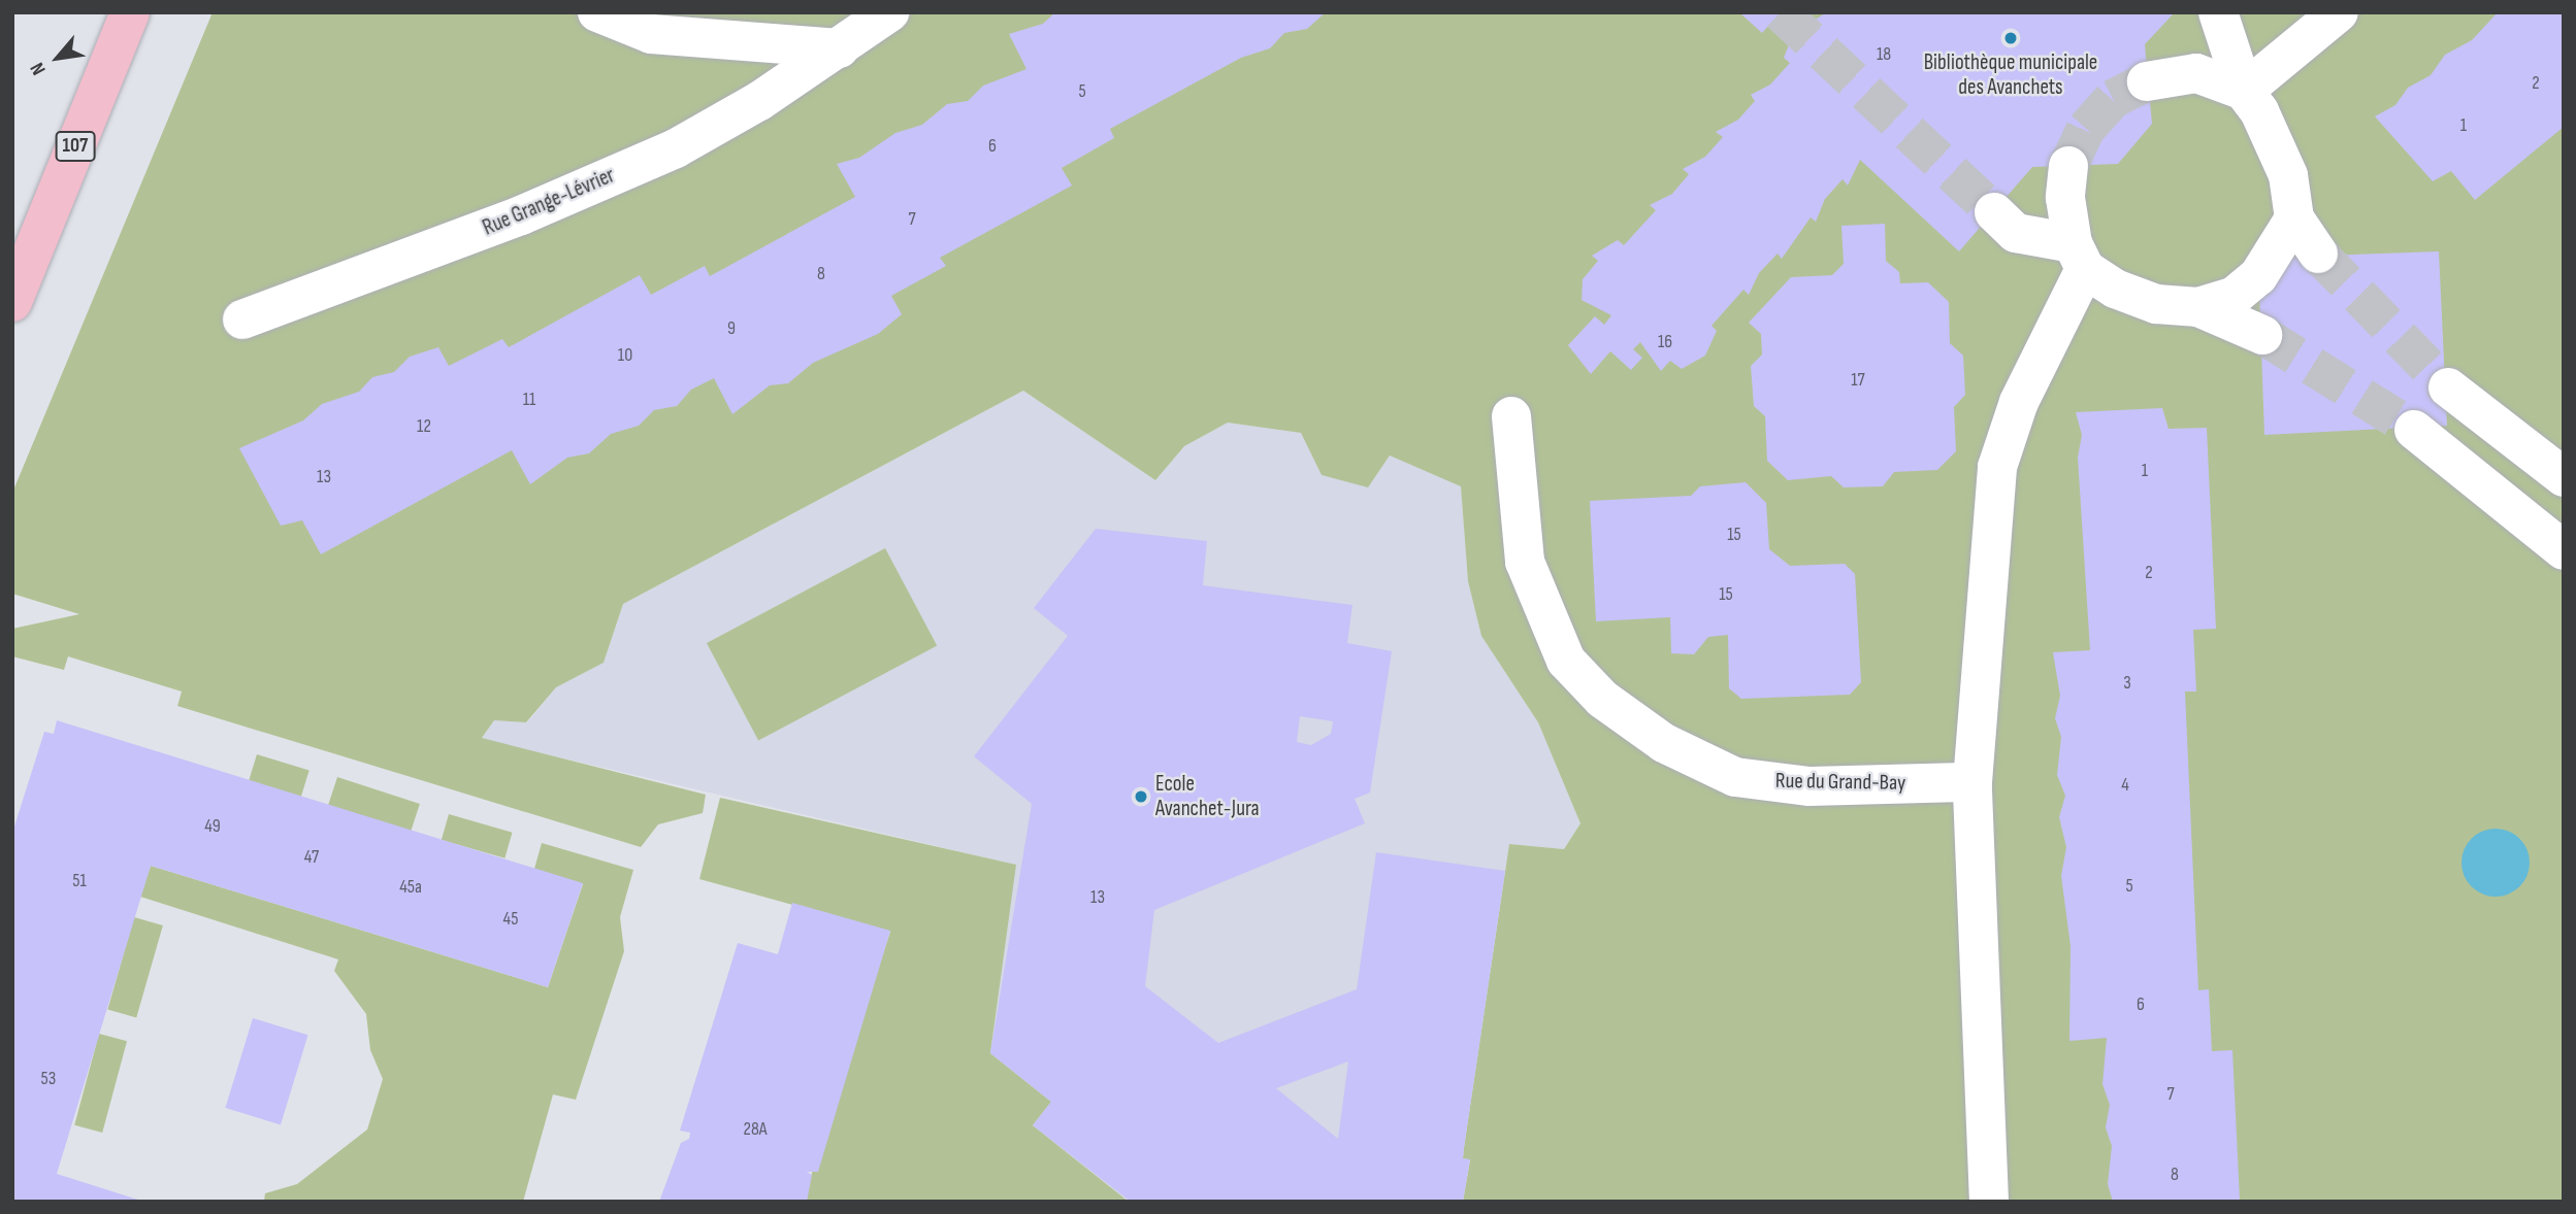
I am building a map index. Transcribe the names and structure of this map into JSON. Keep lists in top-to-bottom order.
{
  "streets": {
    "main road": ["107"],
    "street": ["Rue Grange-Lévrier", "Rue du Grand-Bay"]
  },
  "places": ["Bibliothèque municipale des Avanchets", "Ecole Avanchet-Jura"],
  "house_numbers": [
    "18",
    "2",
    "5",
    "1",
    "6",
    "7",
    "8",
    "9",
    "16",
    "10",
    "17",
    "11",
    "12",
    "1",
    "13",
    "15",
    "2",
    "15",
    "3",
    "4",
    "49",
    "47",
    "51",
    "5",
    "45a",
    "13",
    "45",
    "6",
    "53",
    "7",
    "28A",
    "8"
  ],
  "north": "bottom left"
}
